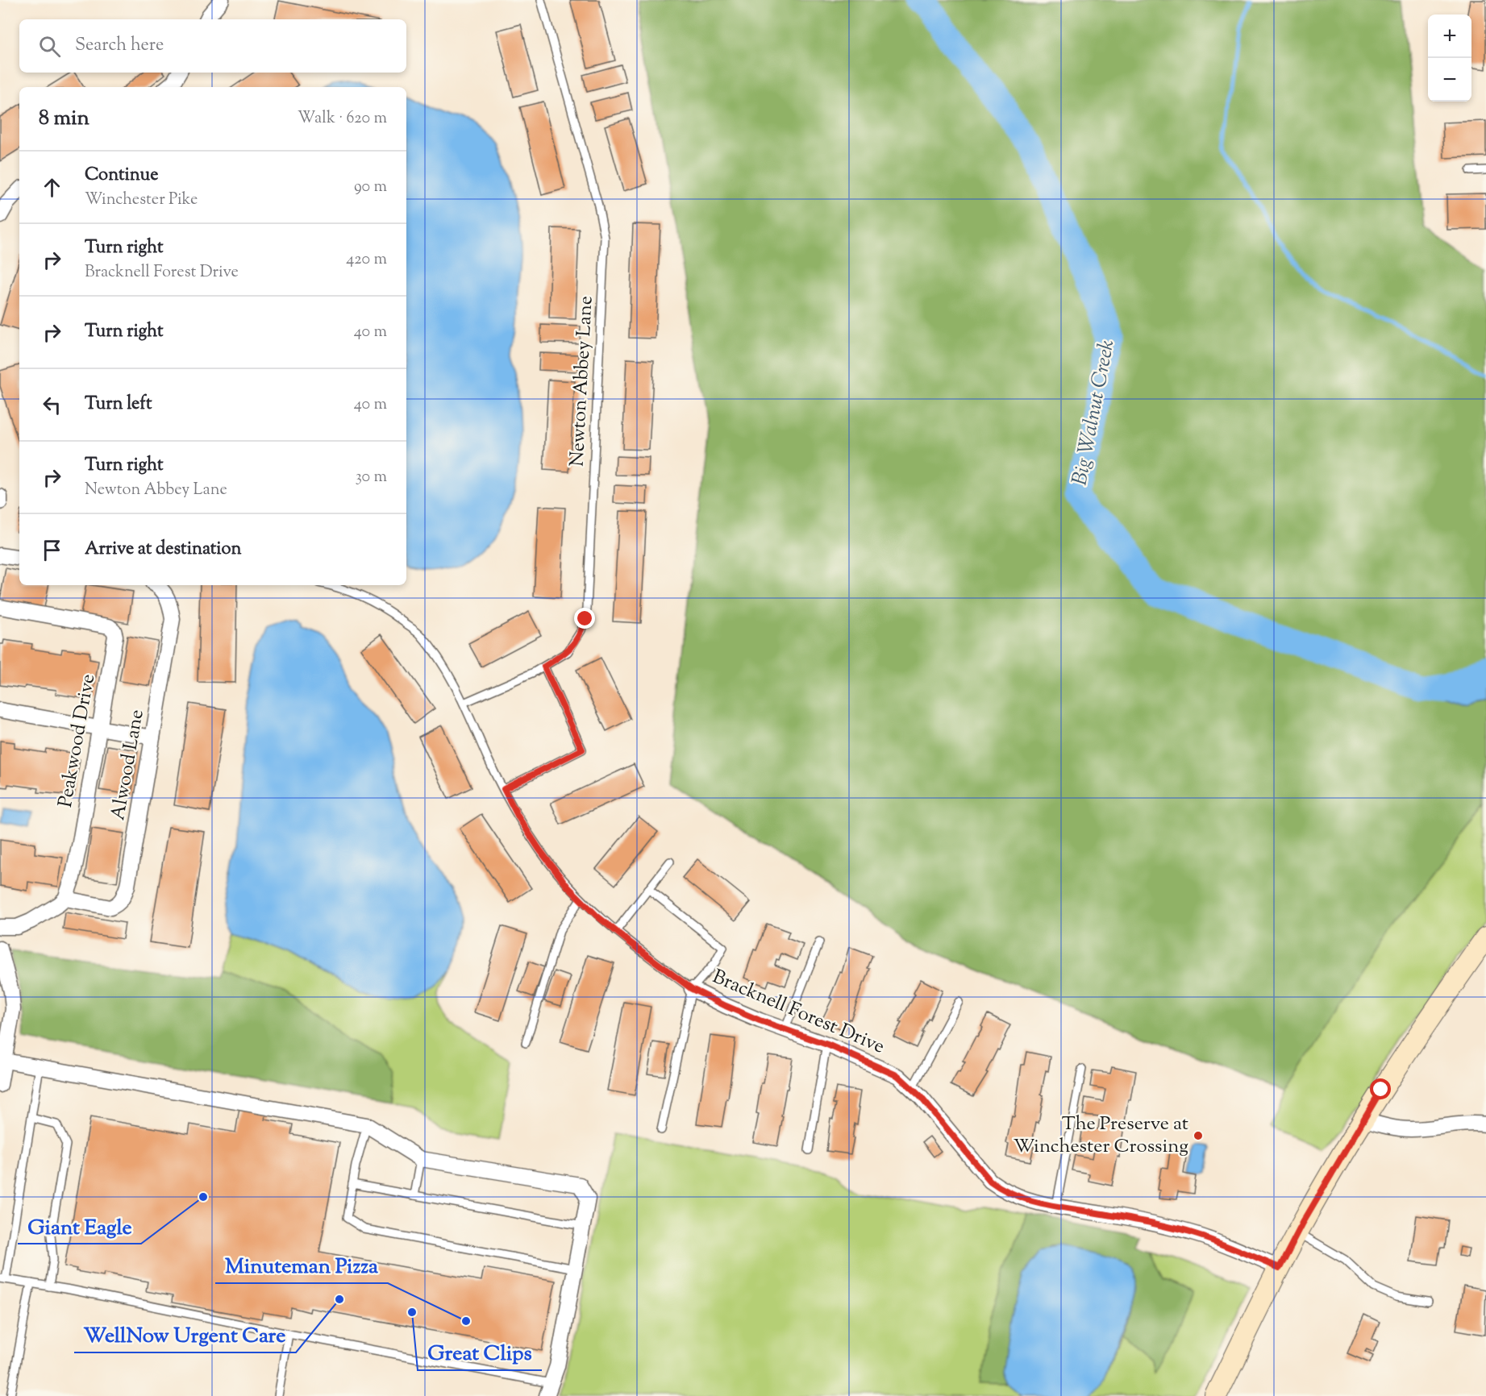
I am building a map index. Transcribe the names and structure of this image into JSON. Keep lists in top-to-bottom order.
{
  "streets": {
    "street": ["Peakwood Drive", "Alwood Lane", "Bracknell Forest Drive"],
    "lane": ["Newton Abbey Lane"]
  },
  "crossings": [
    ["Newton Abbey Lane", "Bracknell Forest Drive"],
    ["Peakwood Drive", "Alwood Lane"]
  ],
  "water": ["Big Walnut Creek"],
  "places": [
    "The Preserve at Winchester Crossing",
    "Giant Eagle",
    "WellNow Urgent Care",
    "Great Clips",
    "Minuteman Pizza"
  ],
  "page": {
    "map_buttons": ["+", "−"],
    "search": "Search here",
    "heading": ["8 min", "Walk · 620 m"],
    "list": [
      ["Continue", "Winchester Pike", "90 m"],
      ["Turn right", "Bracknell Forest Drive", "420 m"],
      ["Turn right", "40 m"],
      ["Turn left", "40 m"],
      ["Turn right", "Newton Abbey Lane", "30 m"],
      "Arrive at destination"
    ]
  }
}
